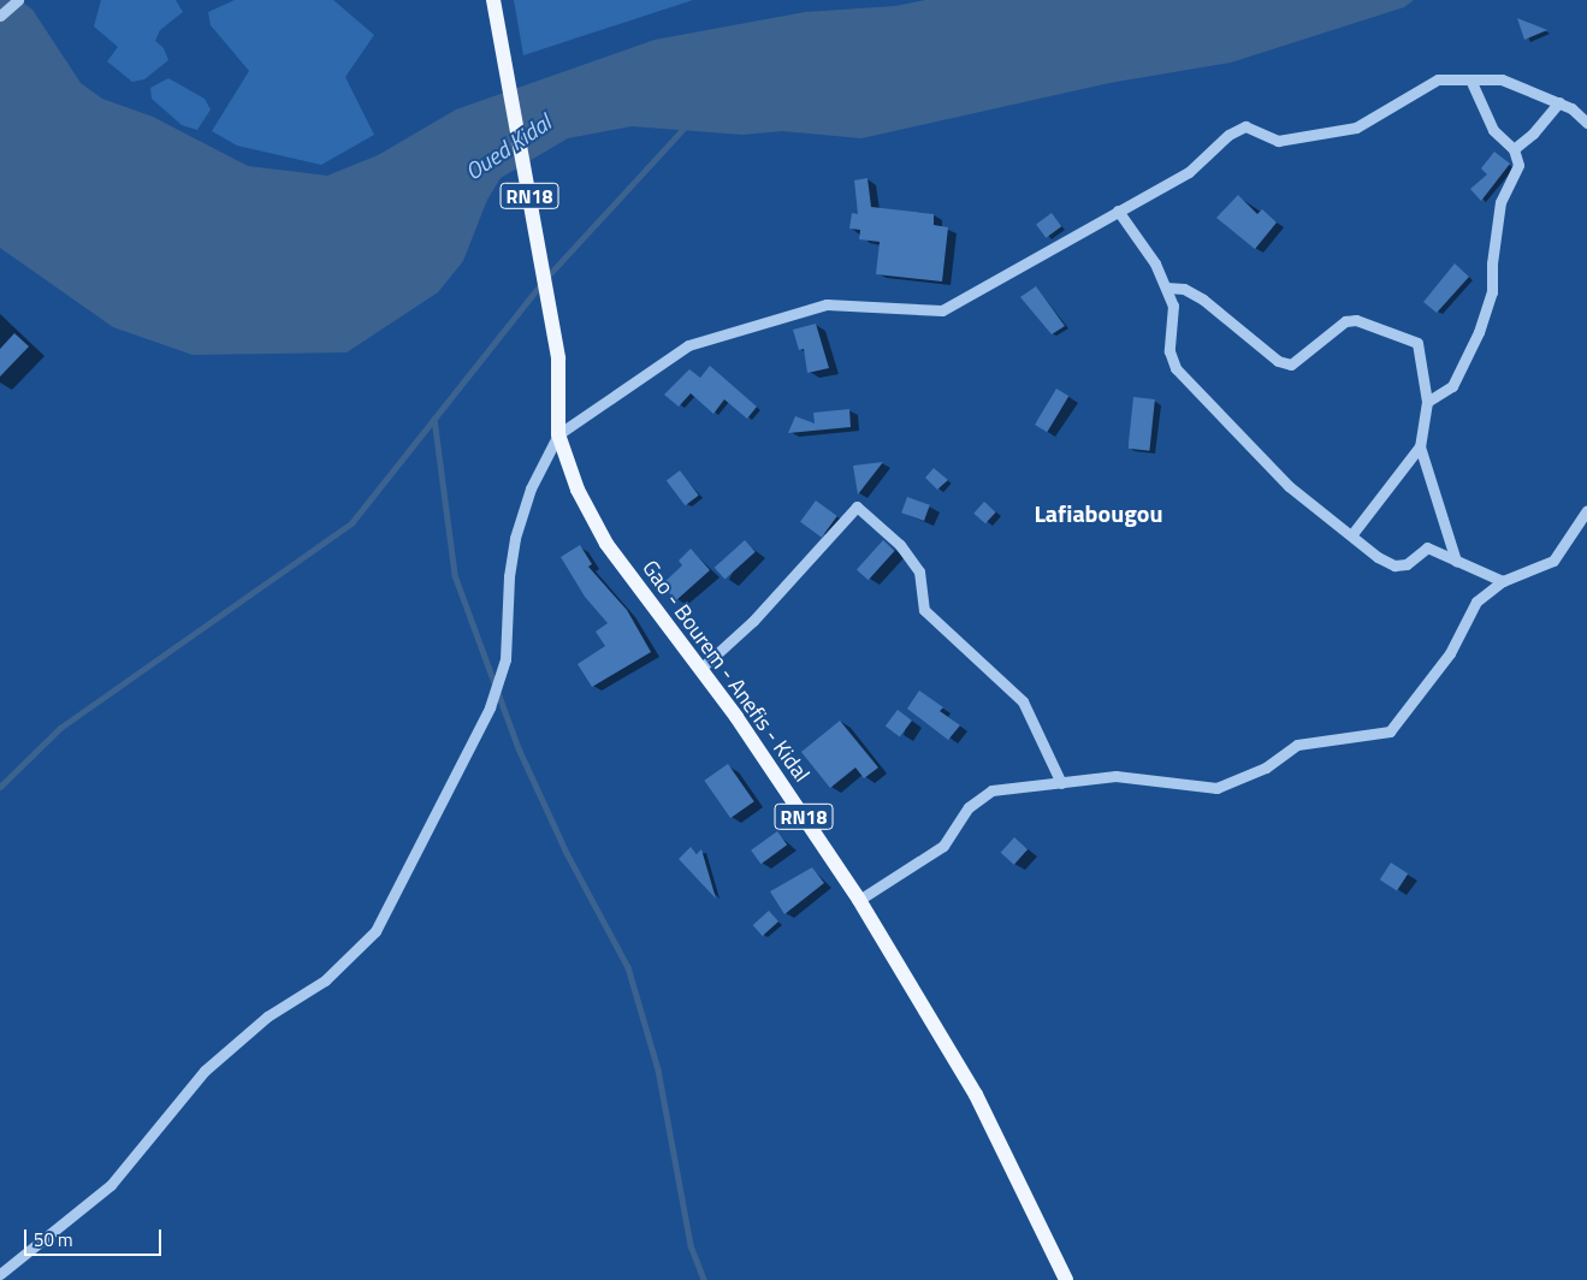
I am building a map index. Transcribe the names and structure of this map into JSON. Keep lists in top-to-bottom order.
{
  "streets": {
    "main road": ["RN18", "Gao - Bourem - Anefis - Kidal"]
  },
  "districts": ["Lafiabougou"],
  "water": ["Oued Kidal"],
  "scale_bar": "50 m"
}
